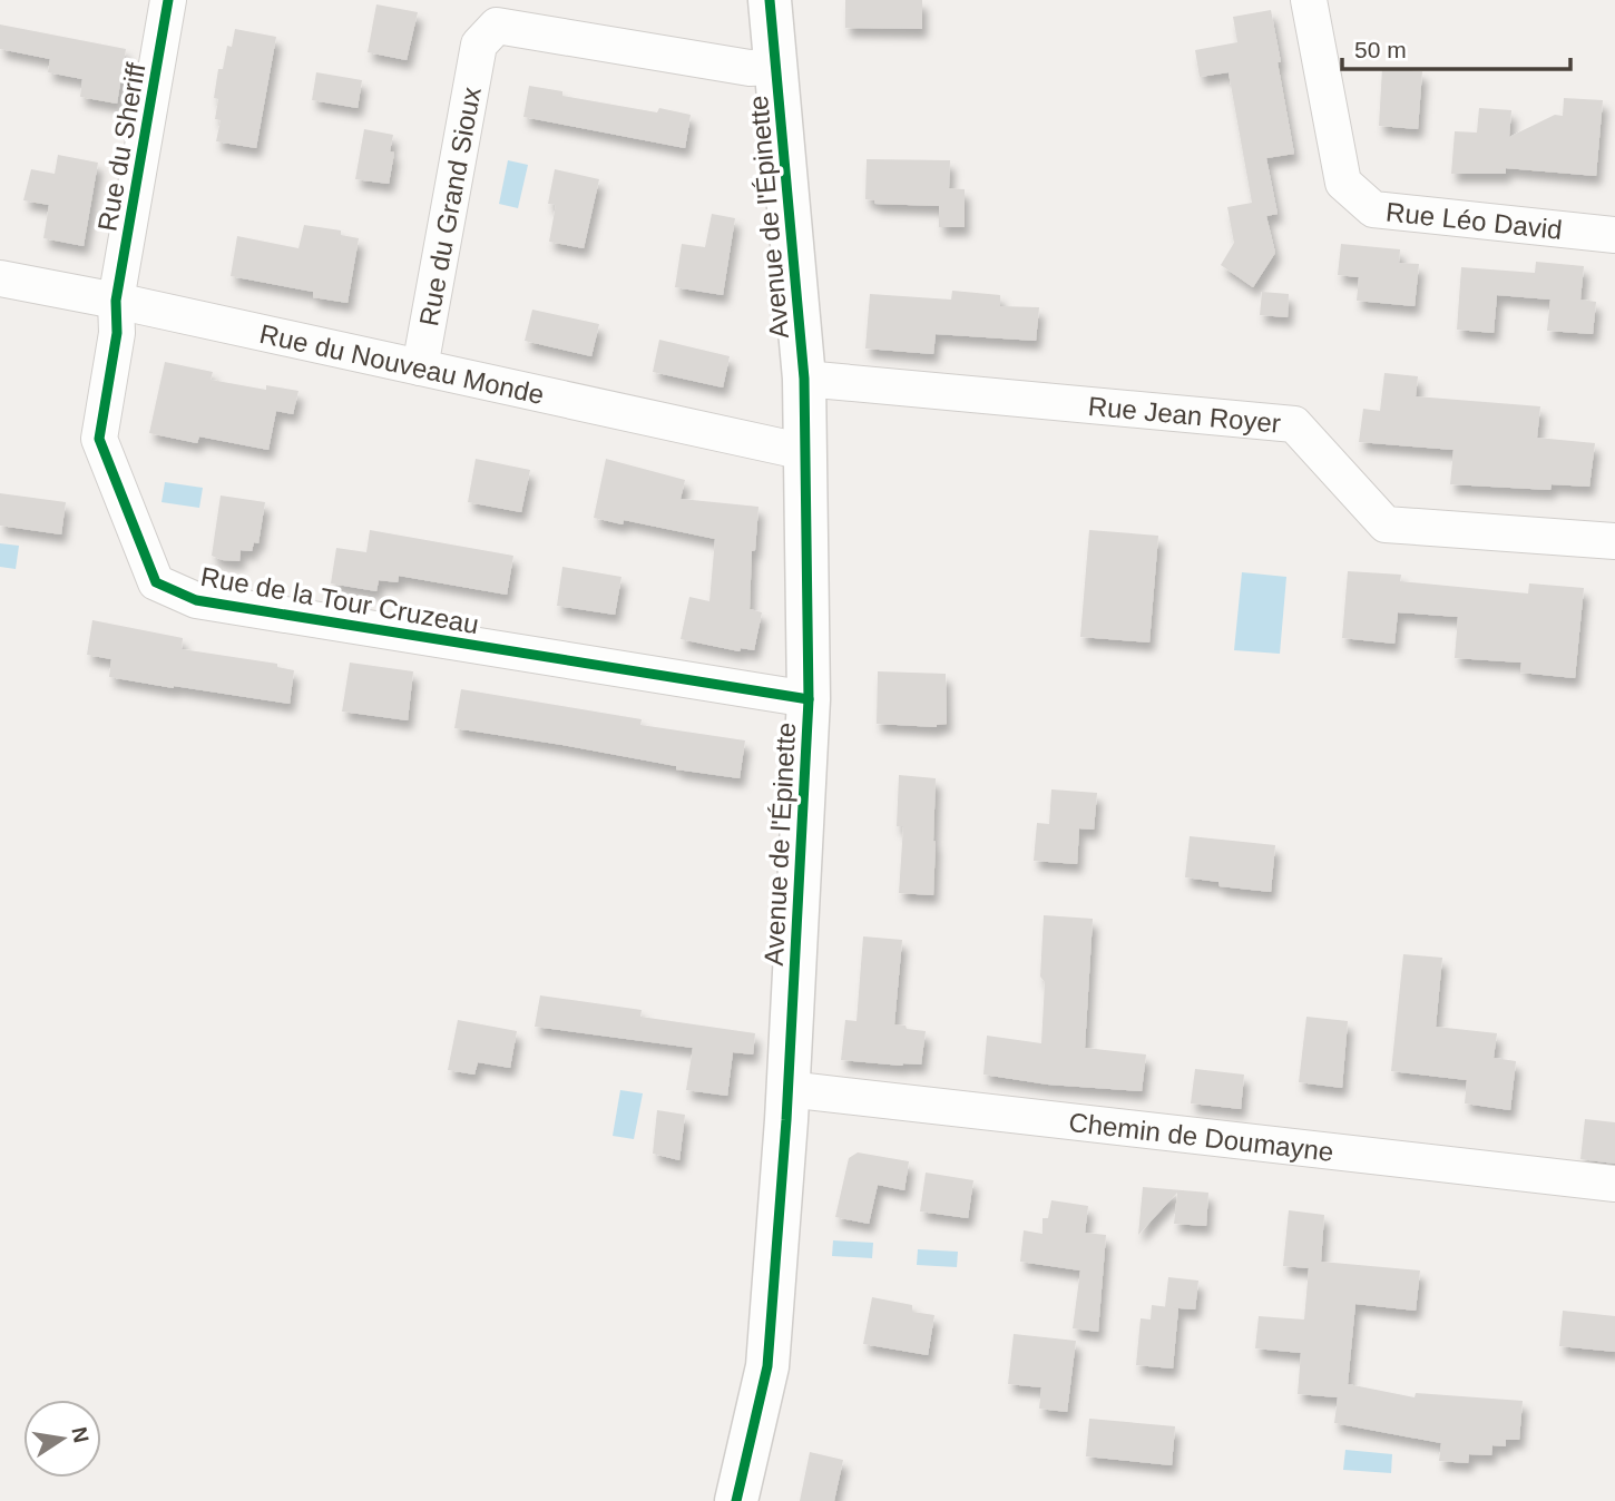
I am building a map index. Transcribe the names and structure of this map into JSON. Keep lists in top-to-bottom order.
{
  "streets": {
    "street": [
      "Rue du Sheriff",
      "Rue du Grand Sioux",
      "Avenue de l'Épinette",
      "Rue Léo David",
      "Rue du Nouveau Monde",
      "Rue Jean Royer",
      "Rue de la Tour Cruzeau",
      "Chemin de Doumayne"
    ]
  },
  "crossings": [
    ["Rue du Sheriff", "Rue du Nouveau Monde"],
    ["Rue du Sheriff", "Rue de la Tour Cruzeau"],
    ["Rue du Grand Sioux", "Avenue de l'Épinette"],
    ["Rue du Grand Sioux", "Rue du Nouveau Monde"],
    ["Avenue de l'Épinette", "Rue du Nouveau Monde"],
    ["Avenue de l'Épinette", "Rue Jean Royer"],
    ["Avenue de l'Épinette", "Rue de la Tour Cruzeau"],
    ["Avenue de l'Épinette", "Chemin de Doumayne"],
    ["Rue du Nouveau Monde", "Rue de la Tour Cruzeau"]
  ],
  "scale_bar": "50 m",
  "north": "right"
}
